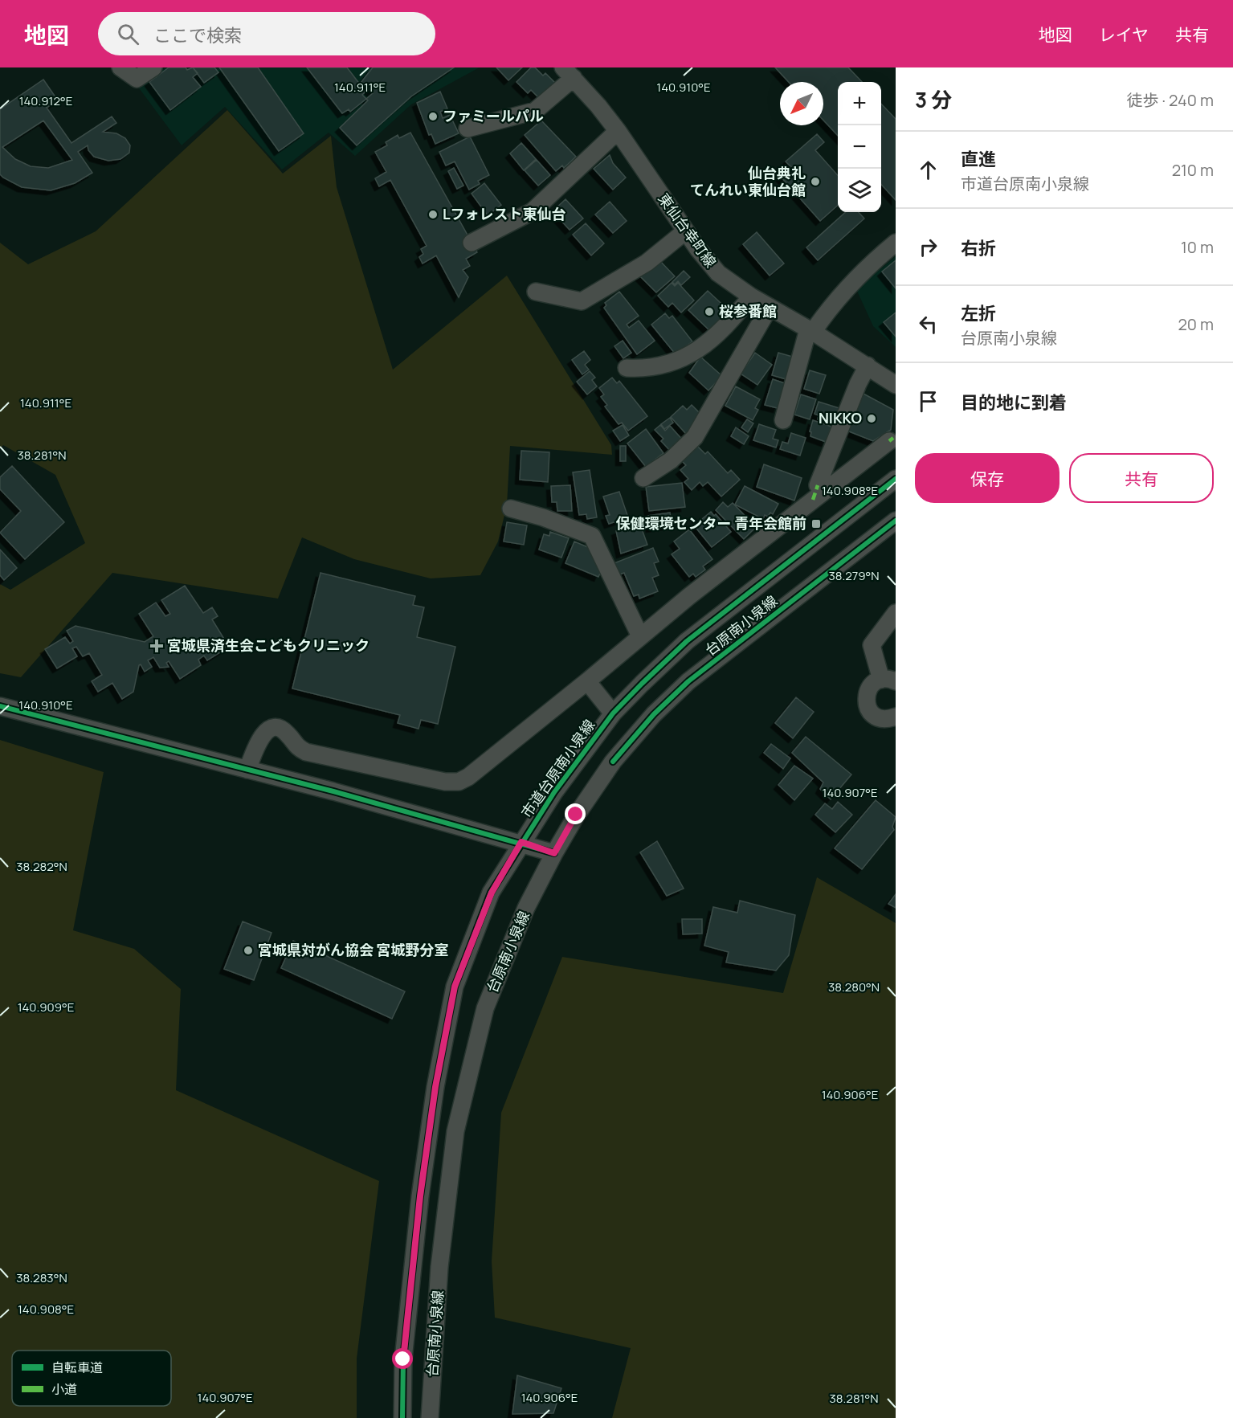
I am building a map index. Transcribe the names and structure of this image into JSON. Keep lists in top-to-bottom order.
{
  "streets": {
    "street": ["東仙台幸町線", "台原南小泉線", "市道台原南小泉線"]
  },
  "places": {
    "other": [
      "ファミールパル",
      "仙台典礼 てんれい東仙台館",
      "Lフォレスト東仙台",
      "桜参番館",
      "NIKKO",
      "宮城県対がん協会 宮城野分室"
    ],
    "transit": ["保健環境センター 青年会館前"],
    "health": ["宮城県済生会こどもクリニック"]
  },
  "legend": ["自転車道", "小道"],
  "north": "bottom left",
  "page": {
    "header": "地図",
    "search": "ここで検索",
    "nav": ["地図", "レイヤ", "共有"],
    "heading": ["3 分", "徒歩 · 240 m"],
    "map_buttons": ["+", "−"],
    "list": [
      ["直進", "市道台原南小泉線", "210 m"],
      ["右折", "10 m"],
      ["左折", "台原南小泉線", "20 m"],
      "目的地に到着"
    ],
    "buttons": ["保存", "共有"]
  },
  "coordinates": [
    "140.911°E",
    "140.910°E",
    "140.912°E",
    "38.281°N",
    "140.908°E",
    "38.279°N",
    "140.907°E",
    "38.282°N",
    "38.280°N",
    "140.909°E",
    "140.906°E",
    "38.283°N"
  ]
}
